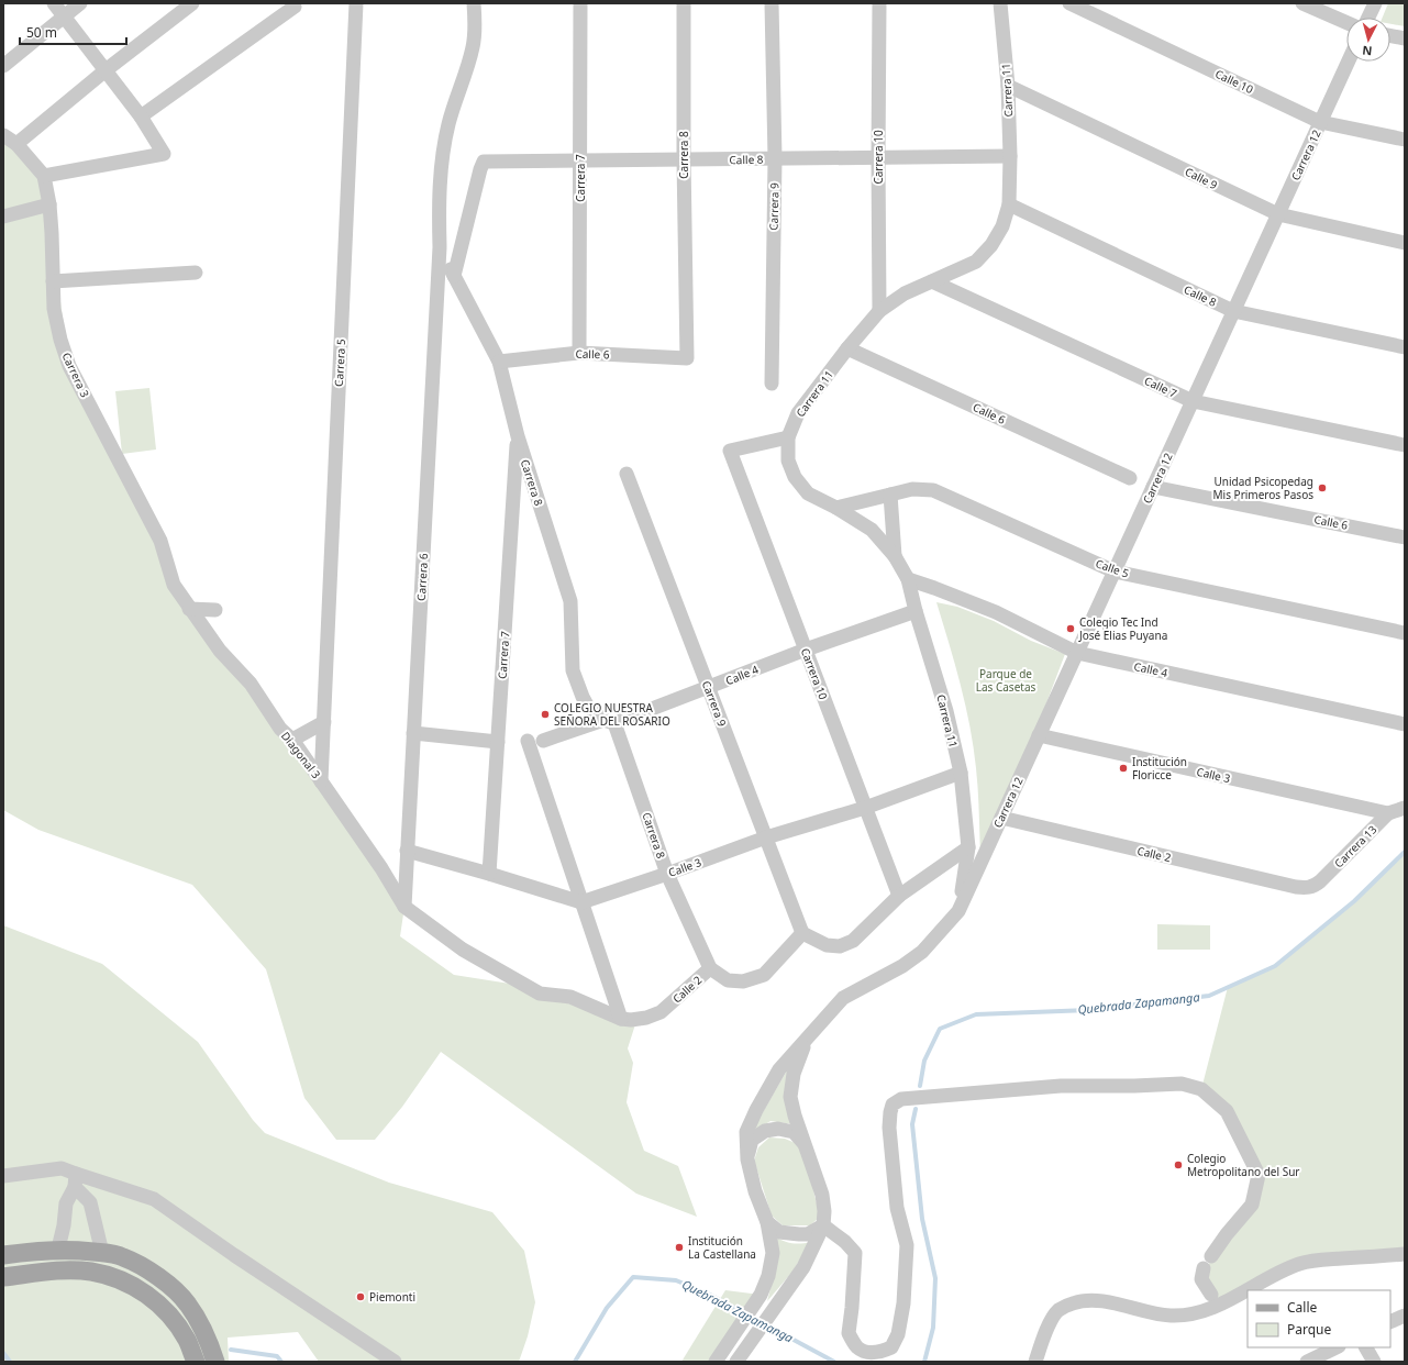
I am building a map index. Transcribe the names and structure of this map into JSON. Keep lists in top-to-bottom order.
{
  "streets": {
    "street": [
      "Calle 10",
      "Carrera 11",
      "Carrera 8",
      "Carrera 12",
      "Carrera 10",
      "Calle 8",
      "Carrera 7",
      "Calle 9",
      "Carrera 9",
      "Calle 6",
      "Carrera 5",
      "Carrera 3",
      "Calle 7",
      "Calle 5",
      "Carrera 6",
      "Calle 4",
      "Diagonal 3",
      "Calle 3",
      "Carrera 13",
      "Calle 2"
    ]
  },
  "crossings": [
    ["Calle 10", "Carrera 12"],
    ["Carrera 11", "Carrera 12"],
    ["Carrera 11", "Carrera 10"],
    ["Carrera 11", "Calle 8"],
    ["Carrera 11", "Calle 9"],
    ["Carrera 11", "Calle 6"],
    ["Carrera 11", "Calle 7"],
    ["Carrera 11", "Calle 5"],
    ["Carrera 11", "Calle 4"],
    ["Carrera 11", "Calle 3"],
    ["Carrera 8", "Calle 8"],
    ["Carrera 8", "Carrera 7"],
    ["Carrera 8", "Calle 6"],
    ["Carrera 8", "Carrera 6"],
    ["Carrera 8", "Calle 4"],
    ["Carrera 8", "Calle 3"],
    ["Carrera 8", "Calle 2"],
    ["Carrera 12", "Calle 8"],
    ["Carrera 12", "Calle 9"],
    ["Carrera 12", "Calle 6"],
    ["Carrera 12", "Calle 7"],
    ["Carrera 12", "Calle 5"],
    ["Carrera 12", "Calle 4"],
    ["Carrera 12", "Calle 3"],
    ["Carrera 12", "Calle 2"],
    ["Carrera 10", "Calle 8"],
    ["Carrera 10", "Calle 4"],
    ["Carrera 10", "Calle 3"],
    ["Calle 8", "Carrera 7"],
    ["Calle 8", "Carrera 9"],
    ["Carrera 7", "Calle 6"],
    ["Carrera 9", "Calle 4"],
    ["Carrera 9", "Calle 3"],
    ["Carrera 9", "Calle 2"],
    ["Carrera 5", "Diagonal 3"],
    ["Carrera 3", "Diagonal 3"],
    ["Carrera 6", "Diagonal 3"],
    ["Carrera 6", "Calle 2"],
    ["Diagonal 3", "Calle 2"],
    ["Calle 3", "Carrera 13"],
    ["Carrera 13", "Calle 2"]
  ],
  "water": ["Quebrada Zapamanga"],
  "parks": ["Parque de Las Casetas"],
  "places": [
    "Unidad Psicopedag Mis Primeros Pasos",
    "Colegio Tec Ind José Elias Puyana",
    "COLEGIO NUESTRA SEÑORA DEL ROSARIO",
    "Institución Floricce",
    "Colegio Metropolitano del Sur",
    "Institución La Castellana",
    "Piemonti"
  ],
  "legend": ["Calle", "Parque"],
  "scale_bar": "50 m",
  "north": "bottom"
}
